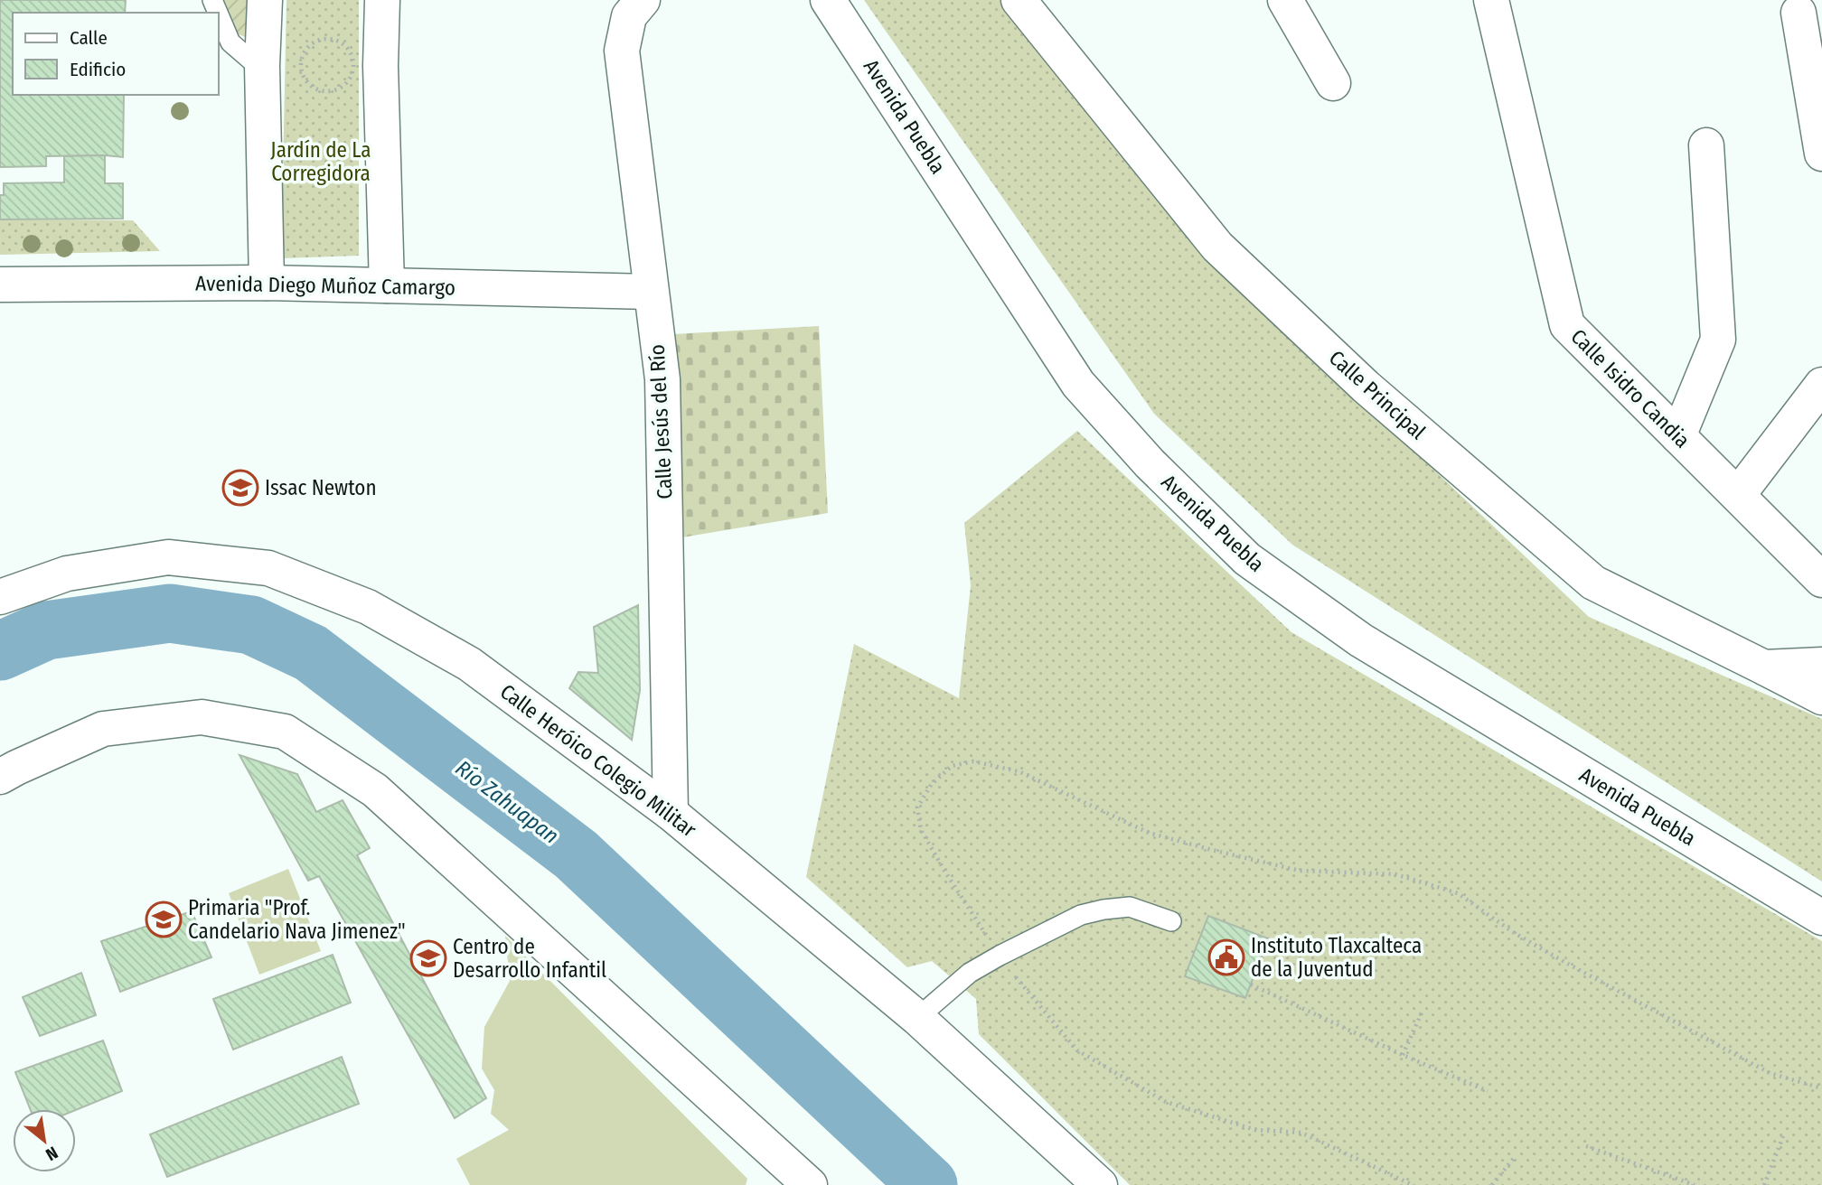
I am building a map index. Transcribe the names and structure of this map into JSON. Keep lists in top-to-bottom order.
{
  "streets": {
    "street": [
      "Avenida Puebla",
      "Avenida Diego Muñoz Camargo",
      "Calle Isidro Candia",
      "Calle Principal",
      "Calle Jesús del Río",
      "Calle Heróico Colegio Militar"
    ]
  },
  "crossings": [
    ["Avenida Diego Muñoz Camargo", "Calle Jesús del Río"],
    ["Calle Jesús del Río", "Calle Heróico Colegio Militar"]
  ],
  "water": ["Río Zahuapan"],
  "parks": ["Jardín de La Corregidora"],
  "places": {
    "school or university": ["Issac Newton", "Primaria \"Prof. Candelario Nava Jimenez\"", "Centro de Desarrollo Infantil"],
    "public building": ["Instituto Tlaxcalteca de la Juventud"]
  },
  "legend": ["Calle", "Edificio"],
  "north": "bottom right"
}
